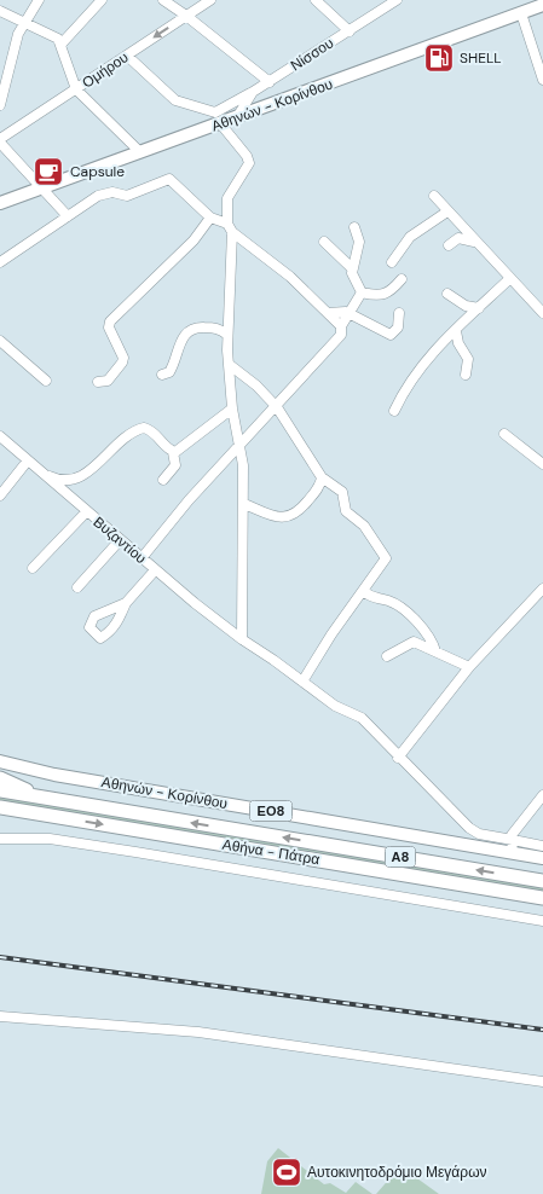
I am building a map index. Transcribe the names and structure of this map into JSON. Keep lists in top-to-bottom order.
{
  "streets": {
    "highway": ["Αθήνα - Πάτρα", "Α8"],
    "main road": ["Αθηνών - Κορίνθου", "ΕΟ8"],
    "street": ["Νίσσου", "Ομήρου", "Βυζαντίου"]
  },
  "crossings": [
    ["Νίσσου", "Αθηνών - Κορίνθου"],
    ["Αθηνών - Κορίνθου", "Βυζαντίου"]
  ],
  "places": {
    "fuel station": ["SHELL"],
    "cafe": ["Capsule"],
    "sports": ["Αυτοκινητοδρόμιο Μεγάρων"]
  }
}
